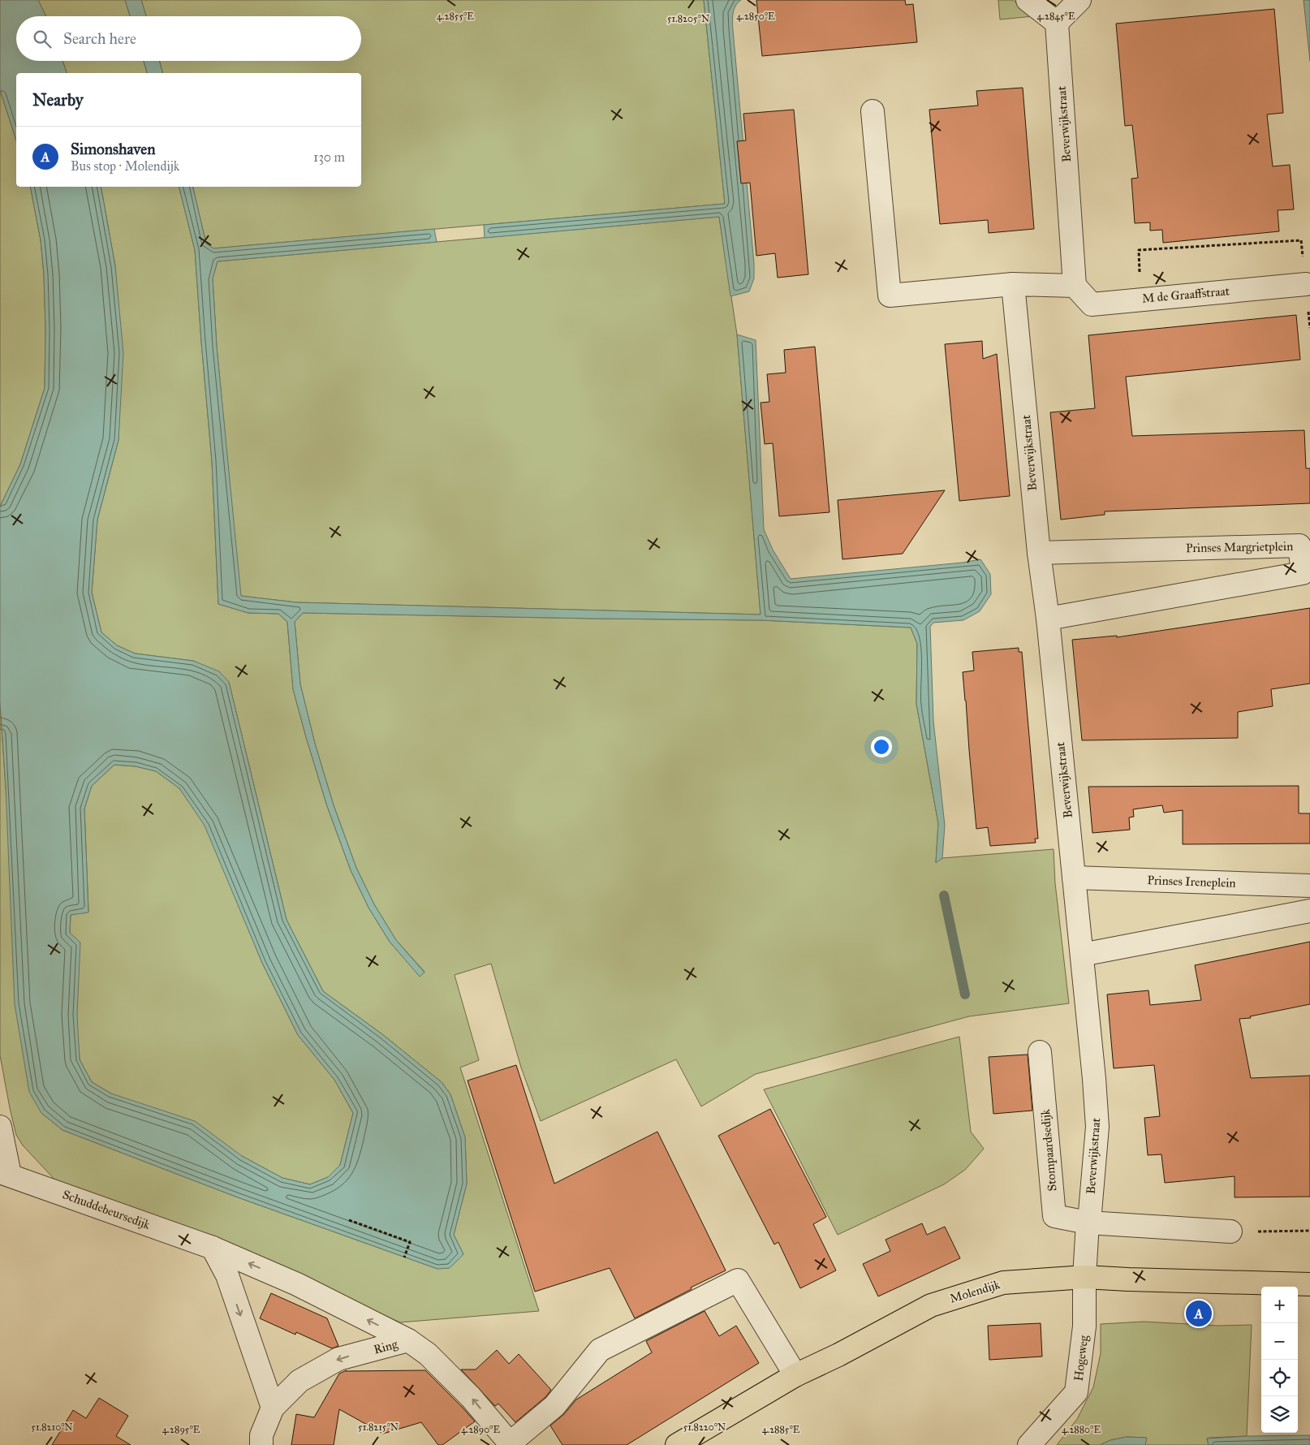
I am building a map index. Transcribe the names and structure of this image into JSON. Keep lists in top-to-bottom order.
{
  "streets": {
    "main road": ["Molendijk"],
    "street": [
      "Beverwijkstraat",
      "M de Graaffstraat",
      "Prinses Margrietplein",
      "Prinses Ireneplein",
      "Stompaardsedijk",
      "Schuddebeursedijk",
      "Ring",
      "Hogeweg"
    ]
  },
  "crossings": [
    ["Beverwijkstraat", "M de Graaffstraat"],
    ["Beverwijkstraat", "Prinses Margrietplein"],
    ["Beverwijkstraat", "Prinses Ireneplein"],
    ["Beverwijkstraat", "Stompaardsedijk"],
    ["Beverwijkstraat", "Molendijk"],
    ["Beverwijkstraat", "Hogeweg"],
    ["Schuddebeursedijk", "Ring"],
    ["Molendijk", "Hogeweg"]
  ],
  "one_way": ["Schuddebeursedijk"],
  "page": {
    "search": "Search here",
    "heading": "Nearby",
    "list": [
      {
        "mark": "A",
        "name": "Simonshaven",
        "note": "Bus stop · Molendijk",
        "value": "130 m"
      }
    ],
    "map_buttons": ["+", "−"],
    "pins": "A"
  },
  "coordinates": [
    "4.2855°E",
    "4.2850°E",
    "4.2845°E",
    "51.8205°N",
    "51.8210°N",
    "51.8215°N",
    "51.8220°N",
    "4.2895°E",
    "4.2890°E",
    "4.2885°E",
    "4.2880°E"
  ]
}
